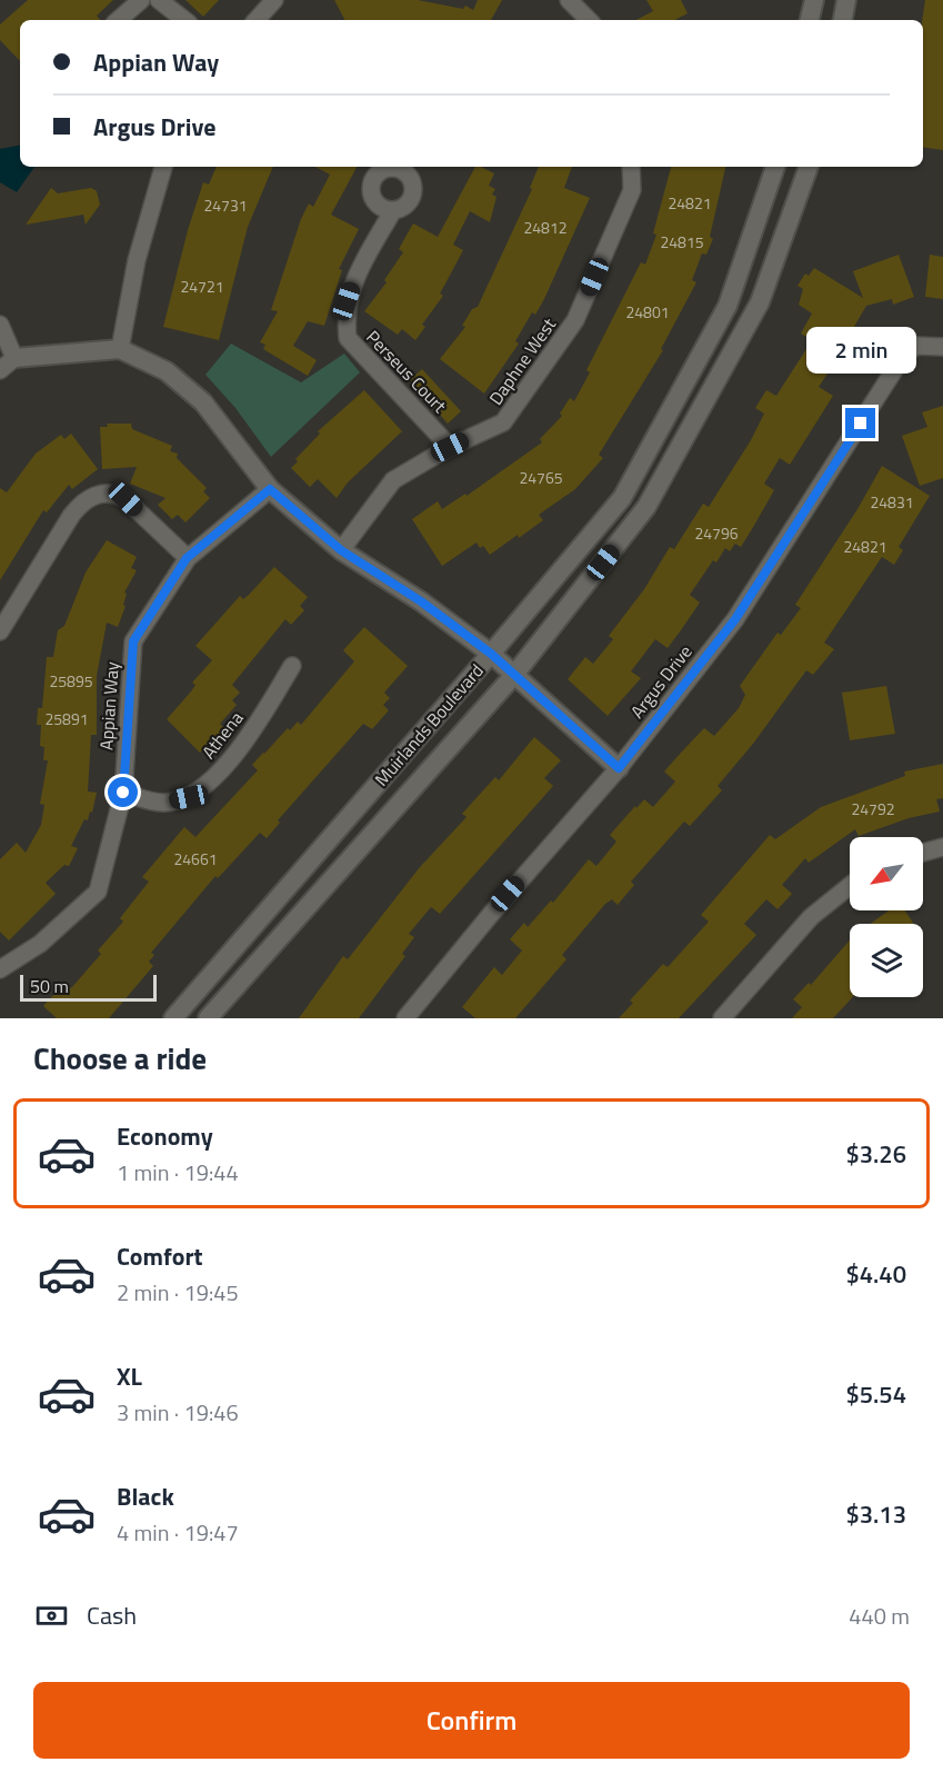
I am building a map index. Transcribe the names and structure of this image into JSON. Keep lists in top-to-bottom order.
{
  "streets": {
    "main road": ["Muirlands Boulevard"],
    "street": [
      "Daphne West",
      "Perseus Court",
      "Argus Drive",
      "Appian Way",
      "Athena"
    ]
  },
  "crossings": [
    ["Daphne West", "Perseus Court"],
    ["Appian Way", "Athena"]
  ],
  "house_numbers": [
    "24821",
    "24731",
    "24812",
    "24815",
    "24721",
    "24801",
    "24765",
    "24831",
    "24796",
    "24821",
    "25895",
    "25891",
    "24792",
    "24661"
  ],
  "scale_bar": "50 m",
  "north": "bottom left",
  "page": {
    "banner": ["Appian Way", "Argus Drive"],
    "bubble": "2 min",
    "scale": "50 m",
    "heading": "Choose a ride",
    "list": [
      {
        "name": "Economy",
        "note": "1 min · 19:44",
        "value": "$3.26"
      },
      {
        "name": "Comfort",
        "note": "2 min · 19:45",
        "value": "$4.40"
      },
      {
        "name": "XL",
        "note": "3 min · 19:46",
        "value": "$5.54"
      },
      {
        "name": "Black",
        "note": "4 min · 19:47",
        "value": "$3.13"
      }
    ],
    "pay": ["Cash", "440 m"],
    "buttons": "Confirm"
  }
}
